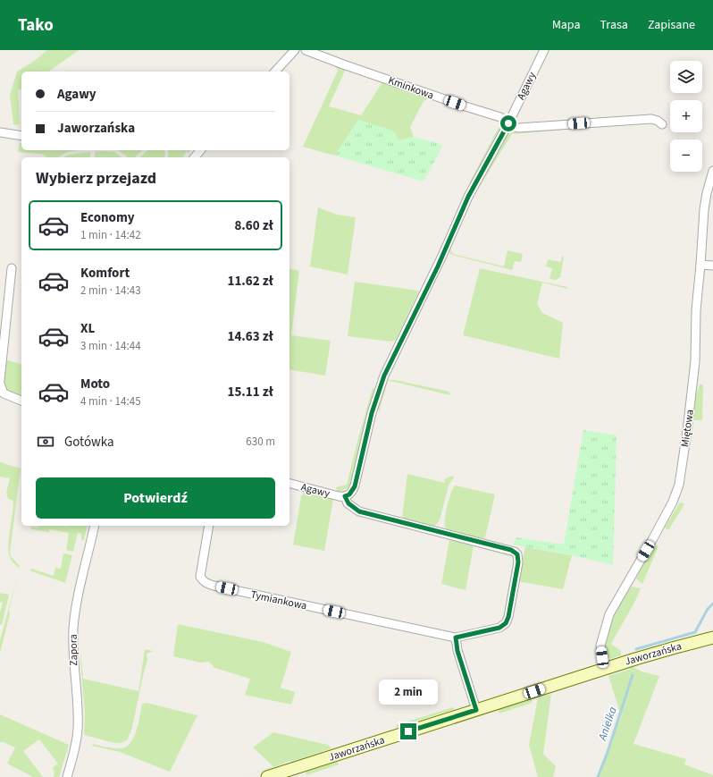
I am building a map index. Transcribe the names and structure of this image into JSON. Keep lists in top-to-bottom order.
{
  "streets": {
    "street": [
      "Agawy",
      "Kminkowa",
      "Miętowa",
      "Tymiankowa",
      "Zapora",
      "Jaworzańska"
    ]
  },
  "crossings": [
    ["Agawy", "Kminkowa"],
    ["Agawy", "Tymiankowa"],
    ["Miętowa", "Jaworzańska"]
  ],
  "water": ["Anielka"],
  "page": {
    "header": "Tako",
    "nav": ["Mapa", "Trasa", "Zapisane"],
    "map_buttons": ["+", "−"],
    "banner": ["Agawy", "Jaworzańska"],
    "heading": "Wybierz przejazd",
    "list": [
      {
        "name": "Economy",
        "note": "1 min · 14:42",
        "value": "8.60 zł"
      },
      {
        "name": "Komfort",
        "note": "2 min · 14:43",
        "value": "11.62 zł"
      },
      {
        "name": "XL",
        "note": "3 min · 14:44",
        "value": "14.63 zł"
      },
      {
        "name": "Moto",
        "note": "4 min · 14:45",
        "value": "15.11 zł"
      }
    ],
    "pay": ["Gotówka", "630 m"],
    "buttons": "Potwierdź",
    "bubble": "2 min"
  }
}
